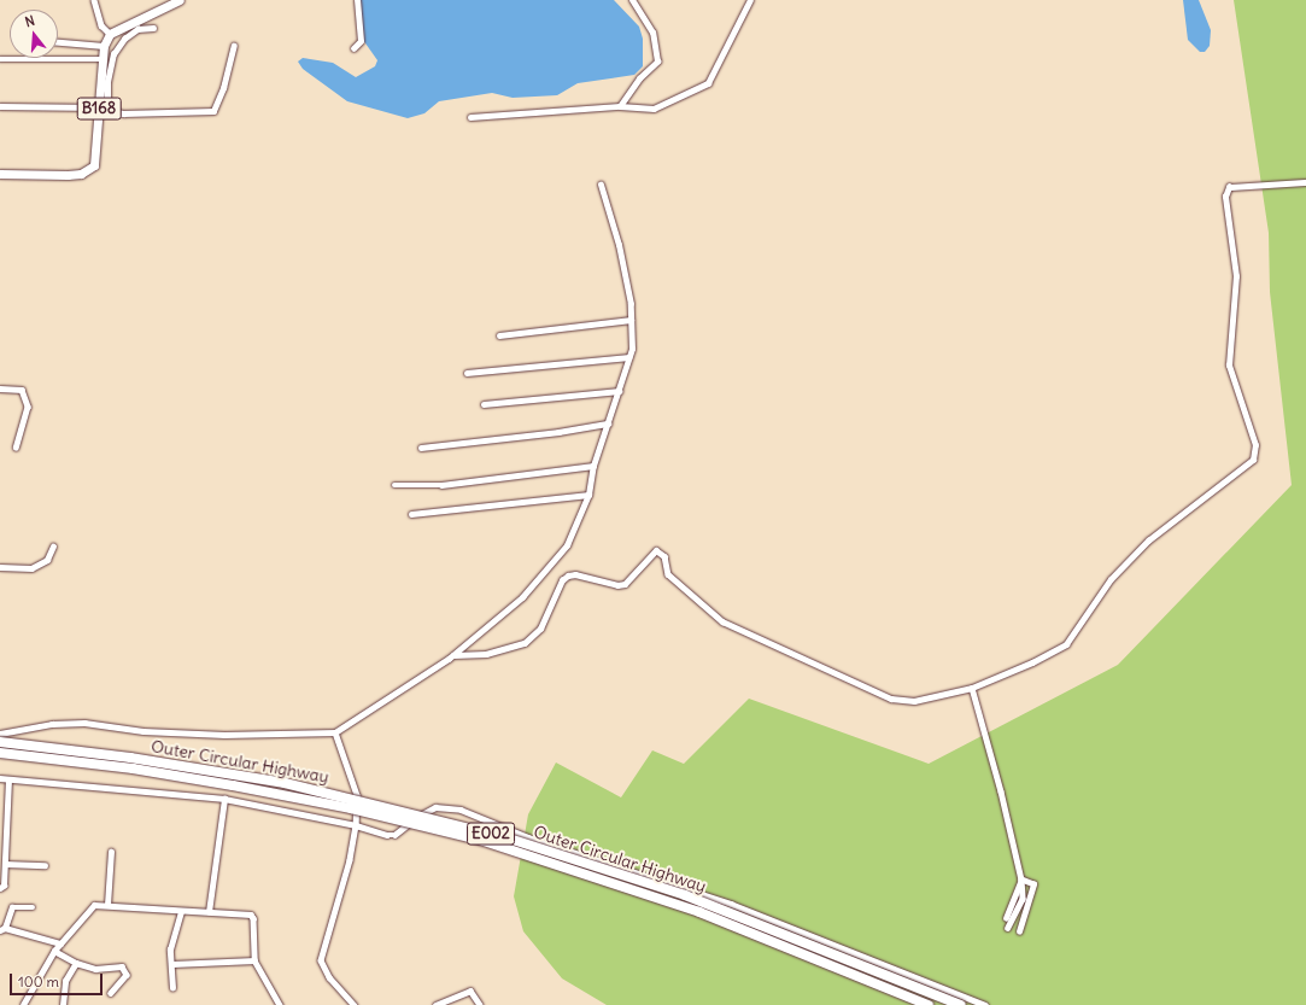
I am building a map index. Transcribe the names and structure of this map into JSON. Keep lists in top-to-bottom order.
{
  "streets": {
    "highway": ["Outer Circular Highway", "E002"],
    "main road": ["B168"]
  },
  "scale_bar": "100 m",
  "north": "top"
}
